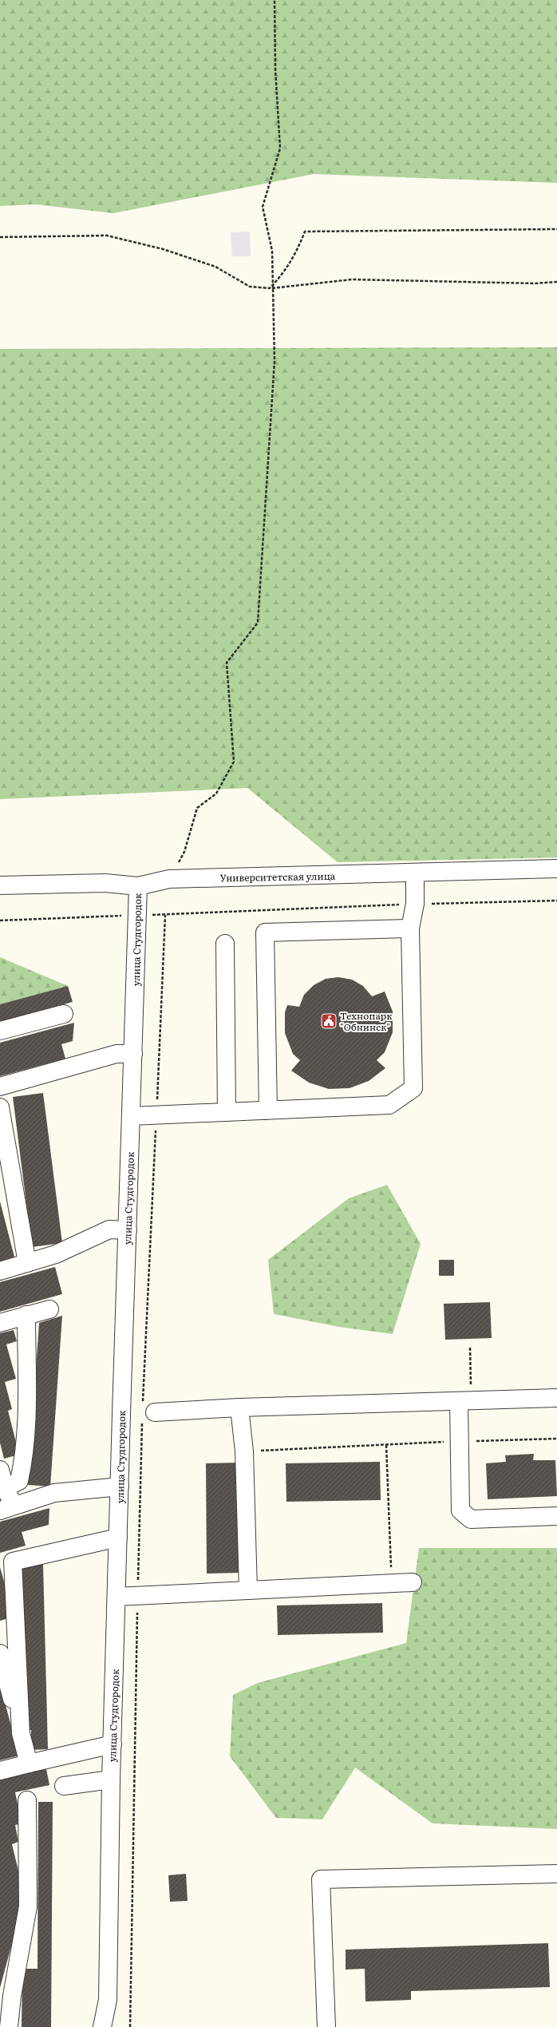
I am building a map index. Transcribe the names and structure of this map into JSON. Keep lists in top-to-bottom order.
{
  "streets": {
    "street": ["Университетская улица", "улица Студгородок"]
  },
  "crossings": [
    ["Университетская улица", "улица Студгородок"]
  ],
  "places": {
    "public building": ["Технопарк \"Обнинск\""]
  }
}
